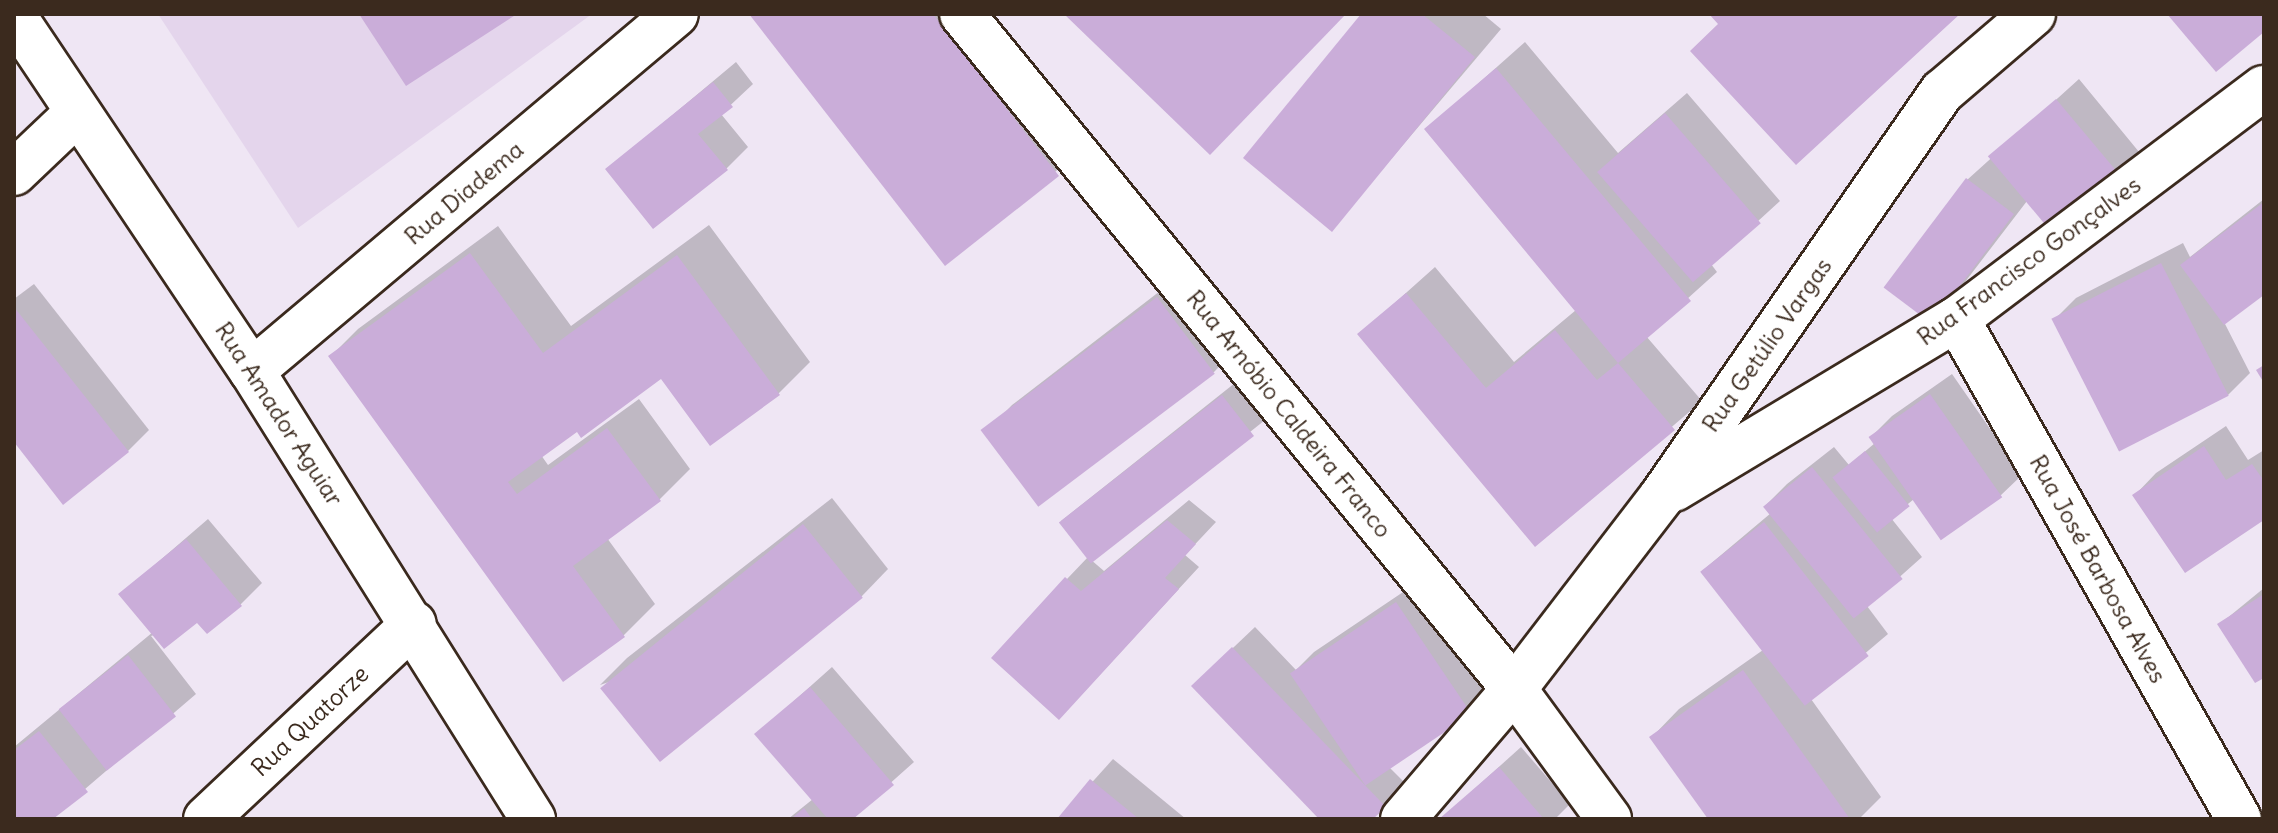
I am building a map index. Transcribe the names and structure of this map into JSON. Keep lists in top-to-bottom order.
{
  "streets": {
    "street": [
      "Rua Diadema",
      "Rua Francisco Gonçalves",
      "Rua Getúlio Vargas",
      "Rua Amador Aguiar",
      "Rua Arnóbio Caldeira Franco",
      "Rua José Barbosa Alves",
      "Rua Quatorze"
    ]
  },
  "crossings": [
    ["Rua Diadema", "Rua Amador Aguiar"],
    ["Rua Francisco Gonçalves", "Rua Getúlio Vargas"],
    ["Rua Francisco Gonçalves", "Rua José Barbosa Alves"],
    ["Rua Getúlio Vargas", "Rua Arnóbio Caldeira Franco"],
    ["Rua Amador Aguiar", "Rua Quatorze"]
  ]
}
